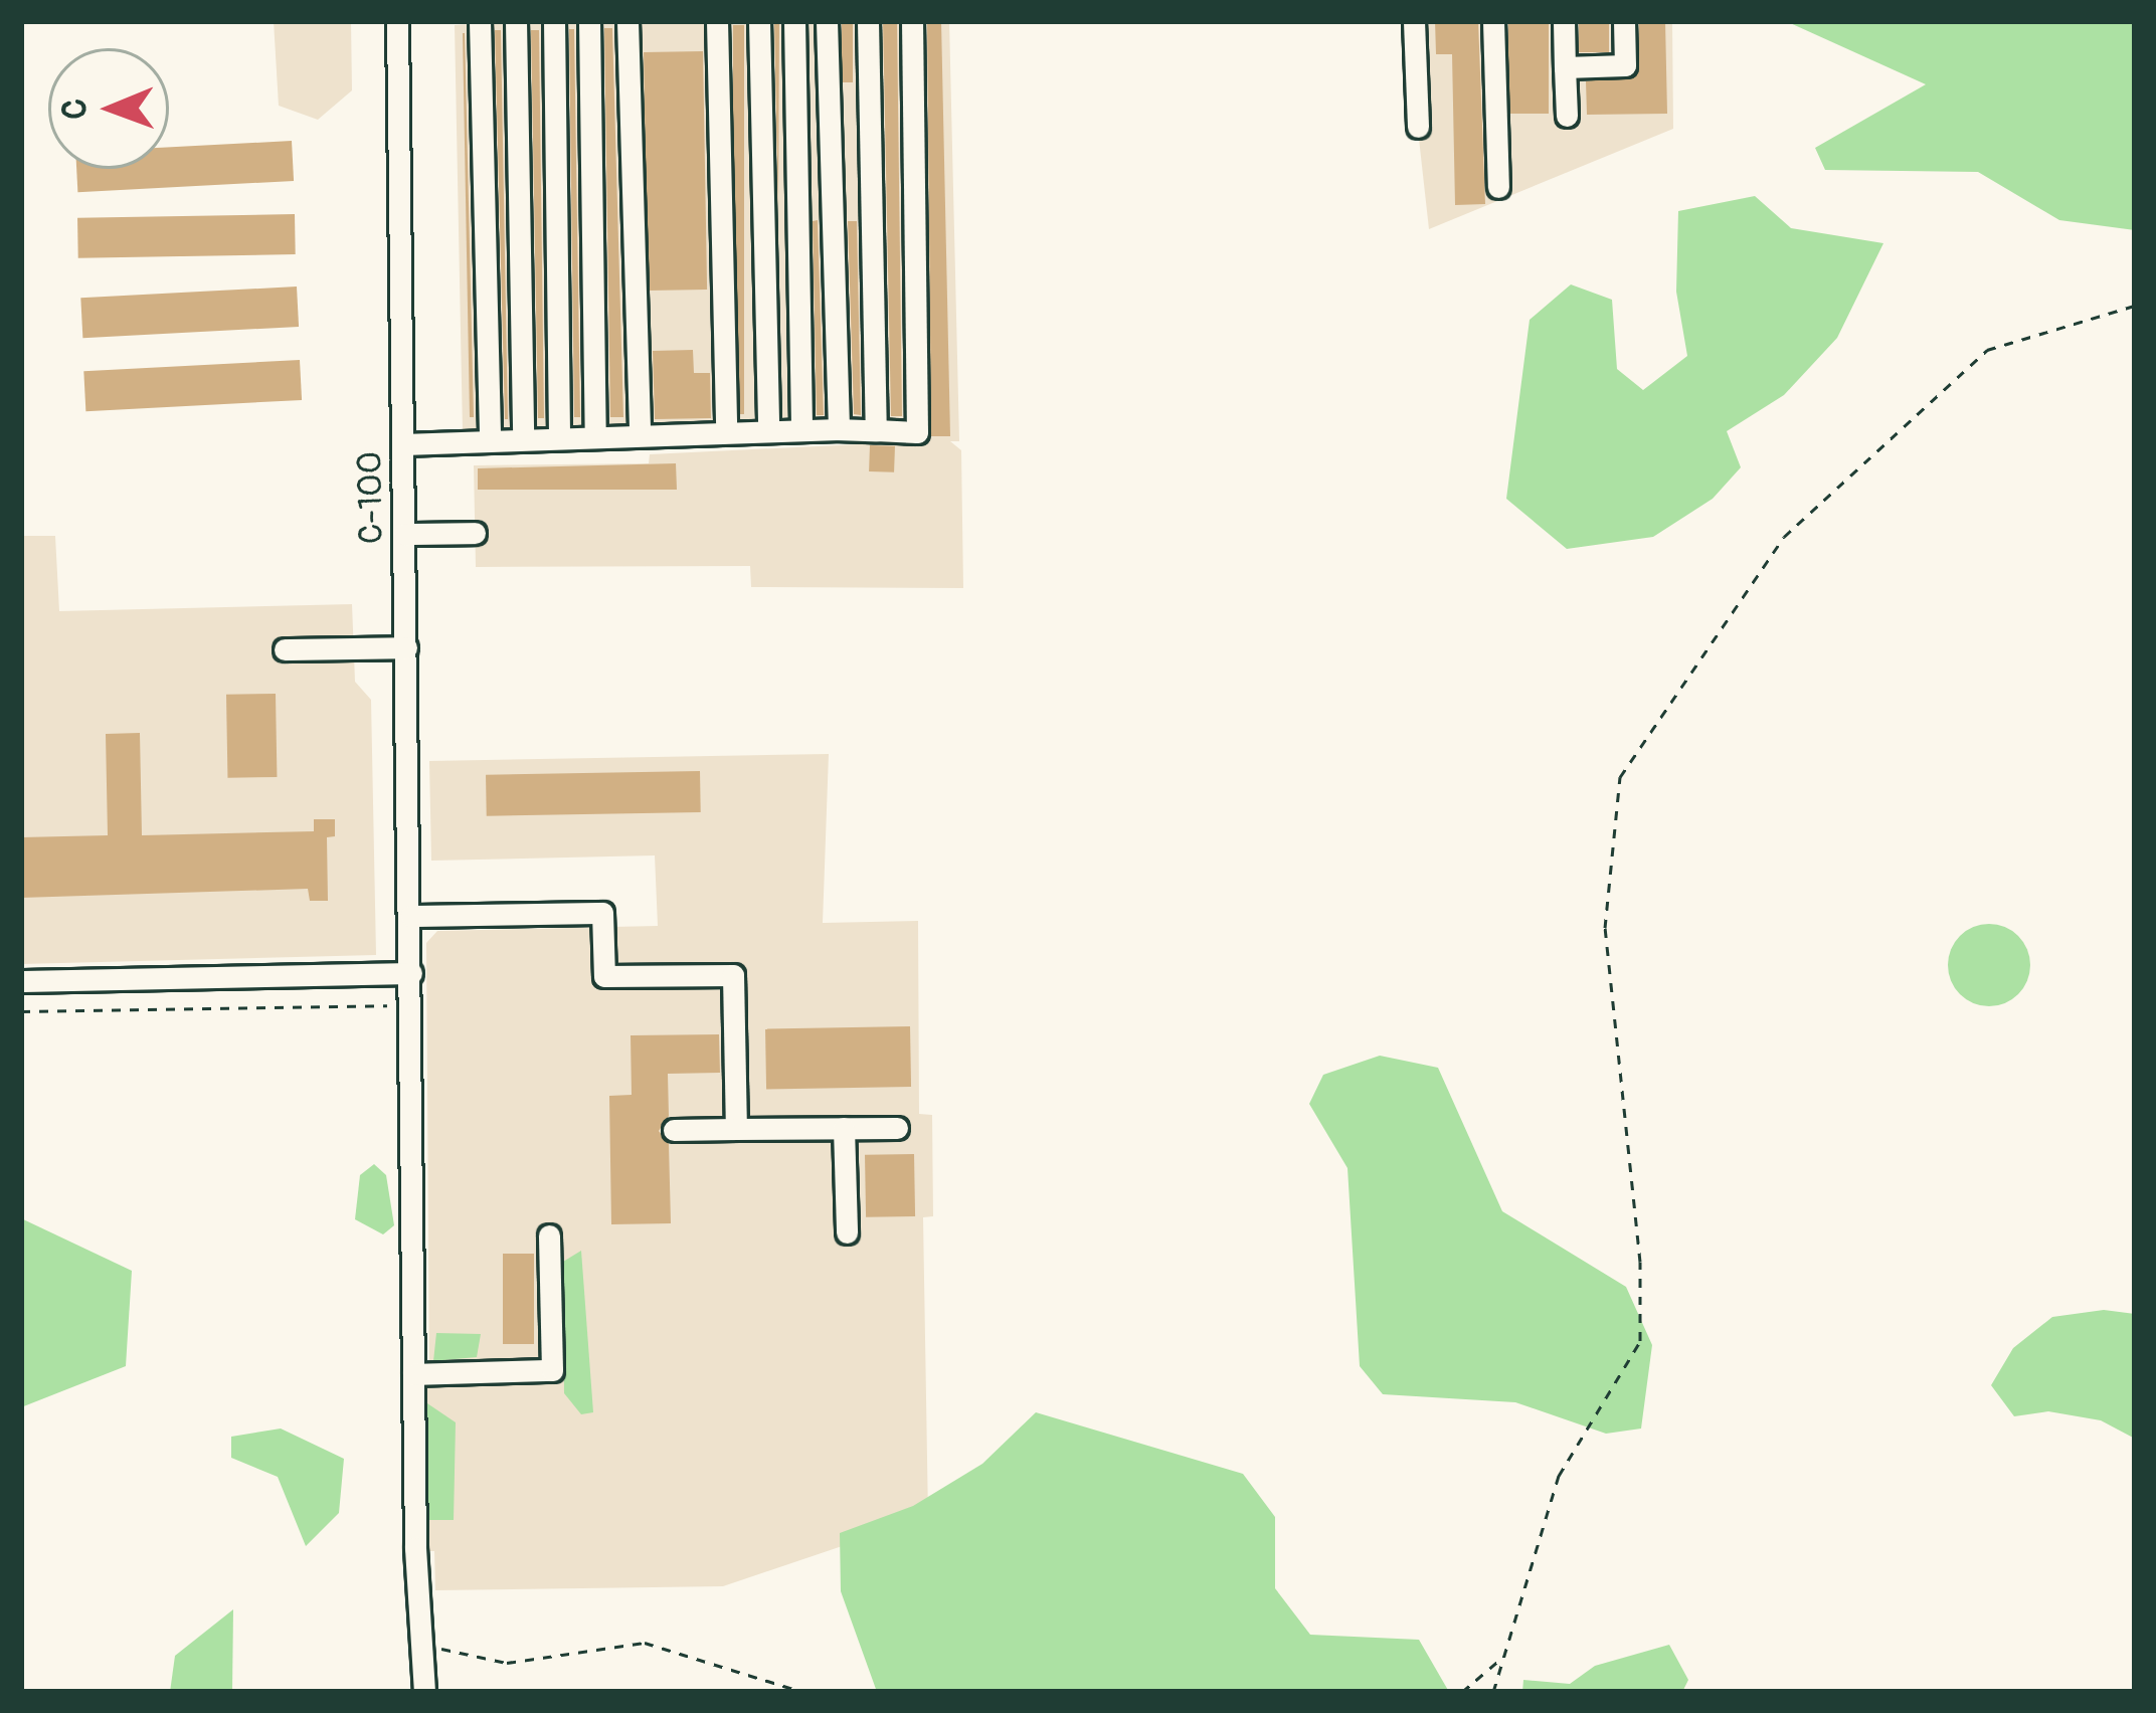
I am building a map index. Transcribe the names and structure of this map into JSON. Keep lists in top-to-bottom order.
{
  "streets": {
    "street": ["С-100"]
  },
  "north": "left"
}
